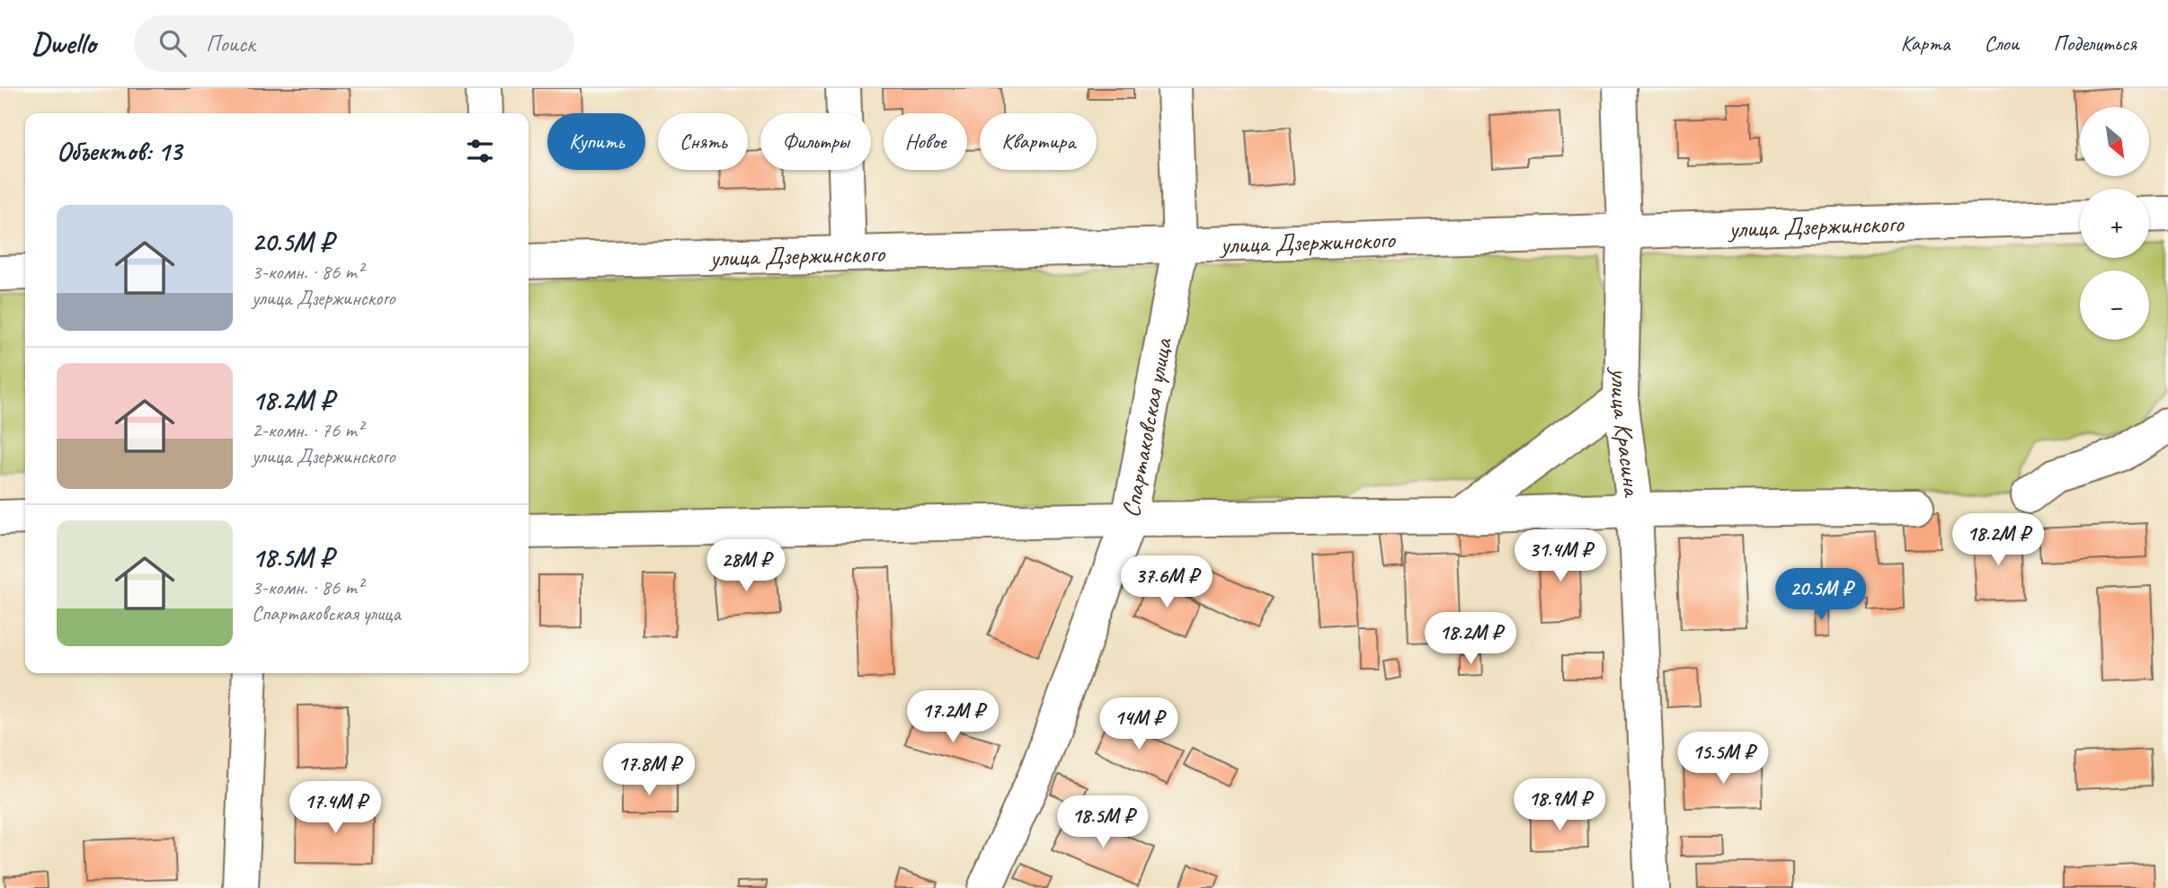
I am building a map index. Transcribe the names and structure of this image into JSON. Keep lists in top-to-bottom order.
{
  "streets": {
    "street": ["улица Дзержинского", "Спартаковская улица", "улица Красина"]
  },
  "crossings": [
    ["улица Дзержинского", "Спартаковская улица"],
    ["улица Дзержинского", "улица Красина"]
  ],
  "north": "bottom right",
  "page": {
    "header": "Dwello",
    "search": "Поиск",
    "nav": ["Карта", "Слои", "Поделиться"],
    "map_buttons": ["+", "−"],
    "chip": [
      "Купить",
      "Снять",
      "Фильтры",
      "Новое",
      "Квартира"
    ],
    "heading": "Объектов: 13",
    "list": [
      {
        "name": "20.5M ₽",
        "note": "3-комн. · 86 m² · улица Дзержинского"
      },
      {
        "name": "18.2M ₽",
        "note": "2-комн. · 76 m² · улица Дзержинского"
      },
      {
        "name": "18.5M ₽",
        "note": "3-комн. · 86 m² · Спартаковская улица"
      }
    ],
    "price": [
      "18.2M ₽",
      "31.4M ₽",
      "28M ₽",
      "37.6M ₽",
      "20.5M ₽",
      "18.2M ₽",
      "17.2M ₽",
      "14M ₽",
      "15.5M ₽",
      "17.8M ₽",
      "18.9M ₽",
      "17.4M ₽",
      "18.5M ₽"
    ]
  }
}
